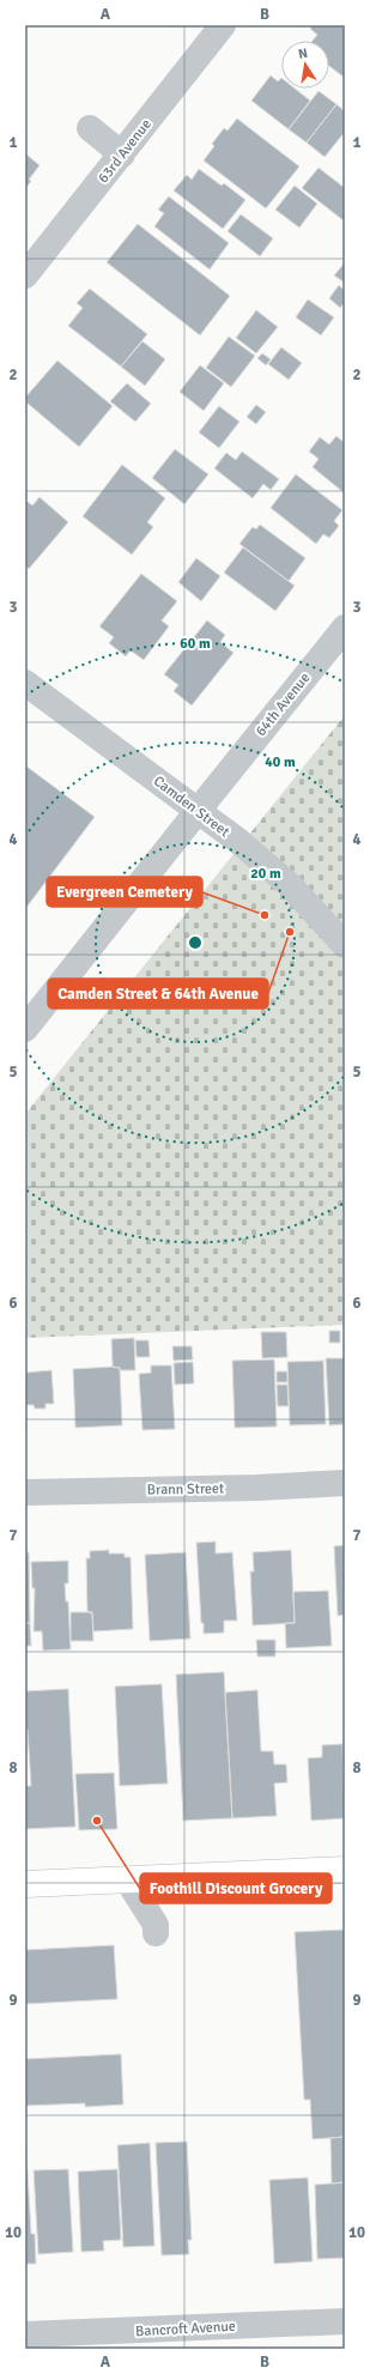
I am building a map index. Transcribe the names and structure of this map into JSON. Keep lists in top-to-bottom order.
{
  "streets": {
    "street": [
      "63rd Avenue",
      "64th Avenue",
      "Camden Street",
      "Brann Street",
      "Bancroft Avenue"
    ]
  },
  "crossings": [
    ["64th Avenue", "Camden Street"]
  ],
  "places": ["Evergreen Cemetery", "Camden Street & 64th Avenue", "Foothill Discount Grocery"],
  "north": "top",
  "grid": {
    "columns": ["A", "B"],
    "rows": [
      "1",
      "2",
      "3",
      "4",
      "5",
      "6",
      "7",
      "8",
      "9",
      "10"
    ]
  },
  "rings": ["60 m", "40 m", "20 m"]
}
